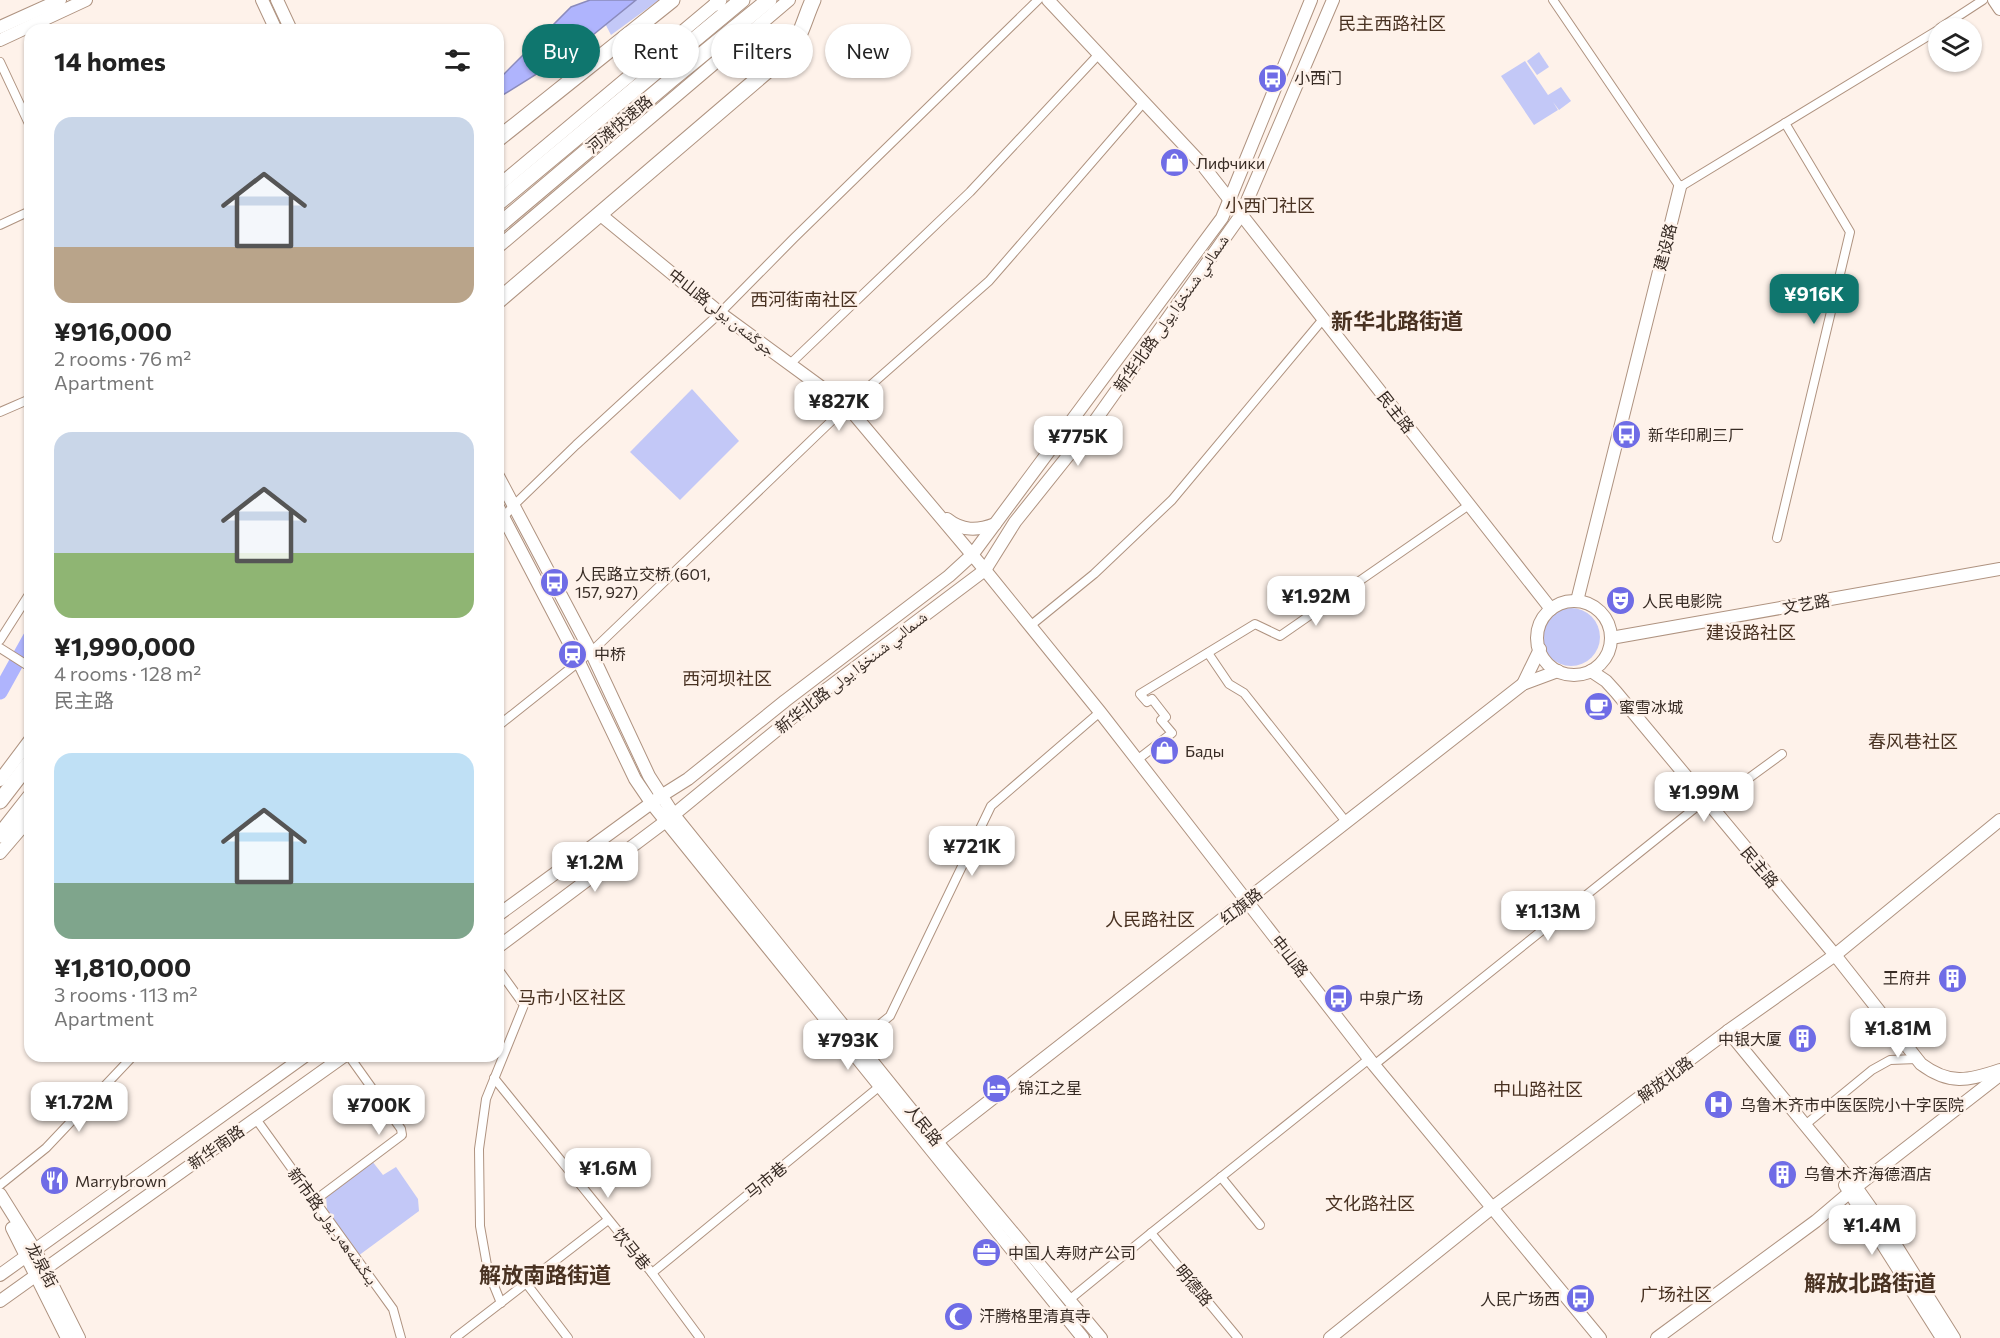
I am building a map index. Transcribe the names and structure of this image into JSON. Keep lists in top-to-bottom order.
{
  "streets": {
    "highway": ["河滩快速路"],
    "main road": [
      "建设路",
      "中山路جوڭشەن يولى",
      "新华北路 شىمالىي شىنخۇا يولى",
      "民主路",
      "文艺路",
      "红旗路",
      "中山路",
      "解放北路",
      "人民路",
      "新华南路",
      "龙泉街"
    ],
    "street": [
      "马市巷",
      "新市路يىڭىشەھەر يولى",
      "饮马巷",
      "明德路"
    ]
  },
  "crossings": [
    ["建设路", "民主路"],
    ["建设路", "文艺路"],
    ["中山路جوڭشەن يولى", "新华北路 شىمالىي شىنخۇا يولى"],
    ["中山路جوڭشەن يولى", "中山路"],
    ["新华北路 شىمالىي شىنخۇا يولى", "民主路"],
    ["新华北路 شىمالىي شىنخۇا يولى", "中山路"],
    ["新华北路 شىمالىي شىنخۇا يولى", "人民路"],
    ["民主路", "文艺路"],
    ["民主路", "解放北路"],
    ["红旗路", "中山路"],
    ["红旗路", "人民路"],
    ["中山路", "解放北路"],
    ["人民路", "马市巷"],
    ["新华南路", "新市路يىڭىشەھەر يولى"],
    ["新华南路", "龙泉街"],
    ["马市巷", "饮马巷"]
  ],
  "districts": [
    "民主西路社区",
    "小西门社区",
    "西河街南社区",
    "新华北路街道",
    "建设路社区",
    "西河坝社区",
    "春风巷社区",
    "人民路社区",
    "马市小区社区",
    "中山路社区",
    "文化路社区",
    "解放南路街道",
    "解放北路街道",
    "广场社区"
  ],
  "places": {
    "bus stop": [
      "小西门",
      "新华印刷三厂",
      "人民路立交桥 (601, 157, 927)",
      "中泉广场",
      "人民广场西"
    ],
    "shop": ["Лифчики", "Бады"],
    "theatre": ["人民电影院"],
    "station": ["中桥"],
    "cafe": ["蜜雪冰城"],
    "building": ["王府井", "中银大厦", "乌鲁木齐海德酒店"],
    "hotel": ["锦江之星"],
    "hospital": ["乌鲁木齐市中医医院小十字医院"],
    "restaurant": ["Marrybrown"],
    "office": ["中国人寿财产公司"],
    "mosque": ["汗腾格里清真寺"]
  },
  "page": {
    "chip": [
      "Buy",
      "Rent",
      "Filters",
      "New"
    ],
    "heading": "14 homes",
    "list": [
      {
        "name": "¥916,000",
        "note": "2 rooms · 76 m² · Apartment"
      },
      {
        "name": "¥1,990,000",
        "note": "4 rooms · 128 m² · 民主路"
      },
      {
        "name": "¥1,810,000",
        "note": "3 rooms · 113 m² · Apartment"
      }
    ],
    "price": [
      "¥916K",
      "¥827K",
      "¥775K",
      "¥1.92M",
      "¥1.99M",
      "¥721K",
      "¥1.2M",
      "¥1.13M",
      "¥1.81M",
      "¥793K",
      "¥1.72M",
      "¥700K",
      "¥1.6M",
      "¥1.4M"
    ]
  }
}
